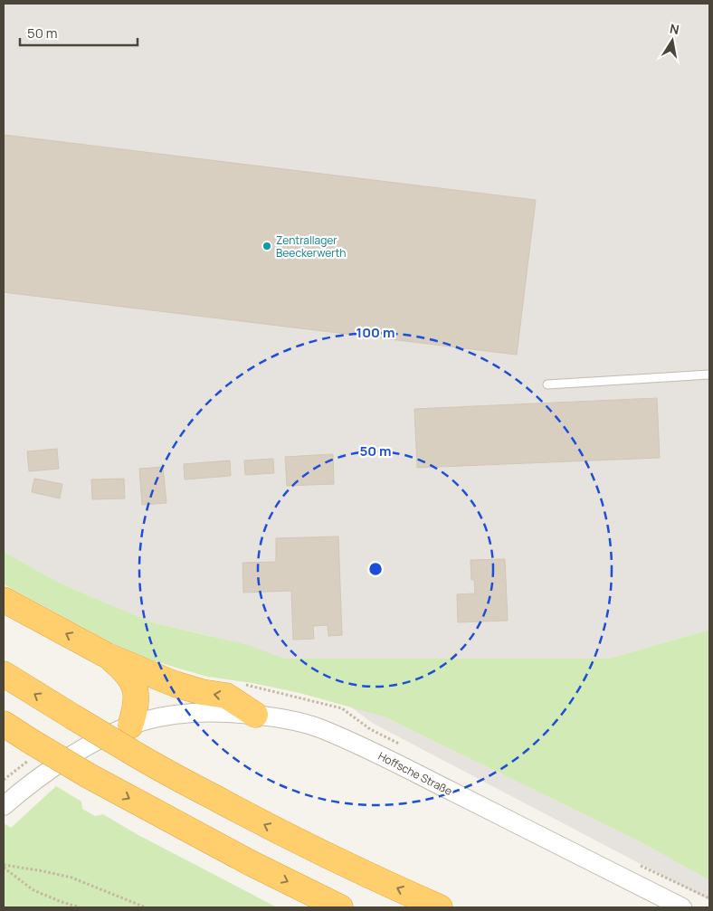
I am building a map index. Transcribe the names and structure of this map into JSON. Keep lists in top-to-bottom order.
{
  "streets": {
    "street": ["Hoffsche Straße"]
  },
  "places": ["Zentrallager Beeckerwerth"],
  "scale_bar": "50 m",
  "north": "top",
  "rings": ["100 m", "50 m"]
}
